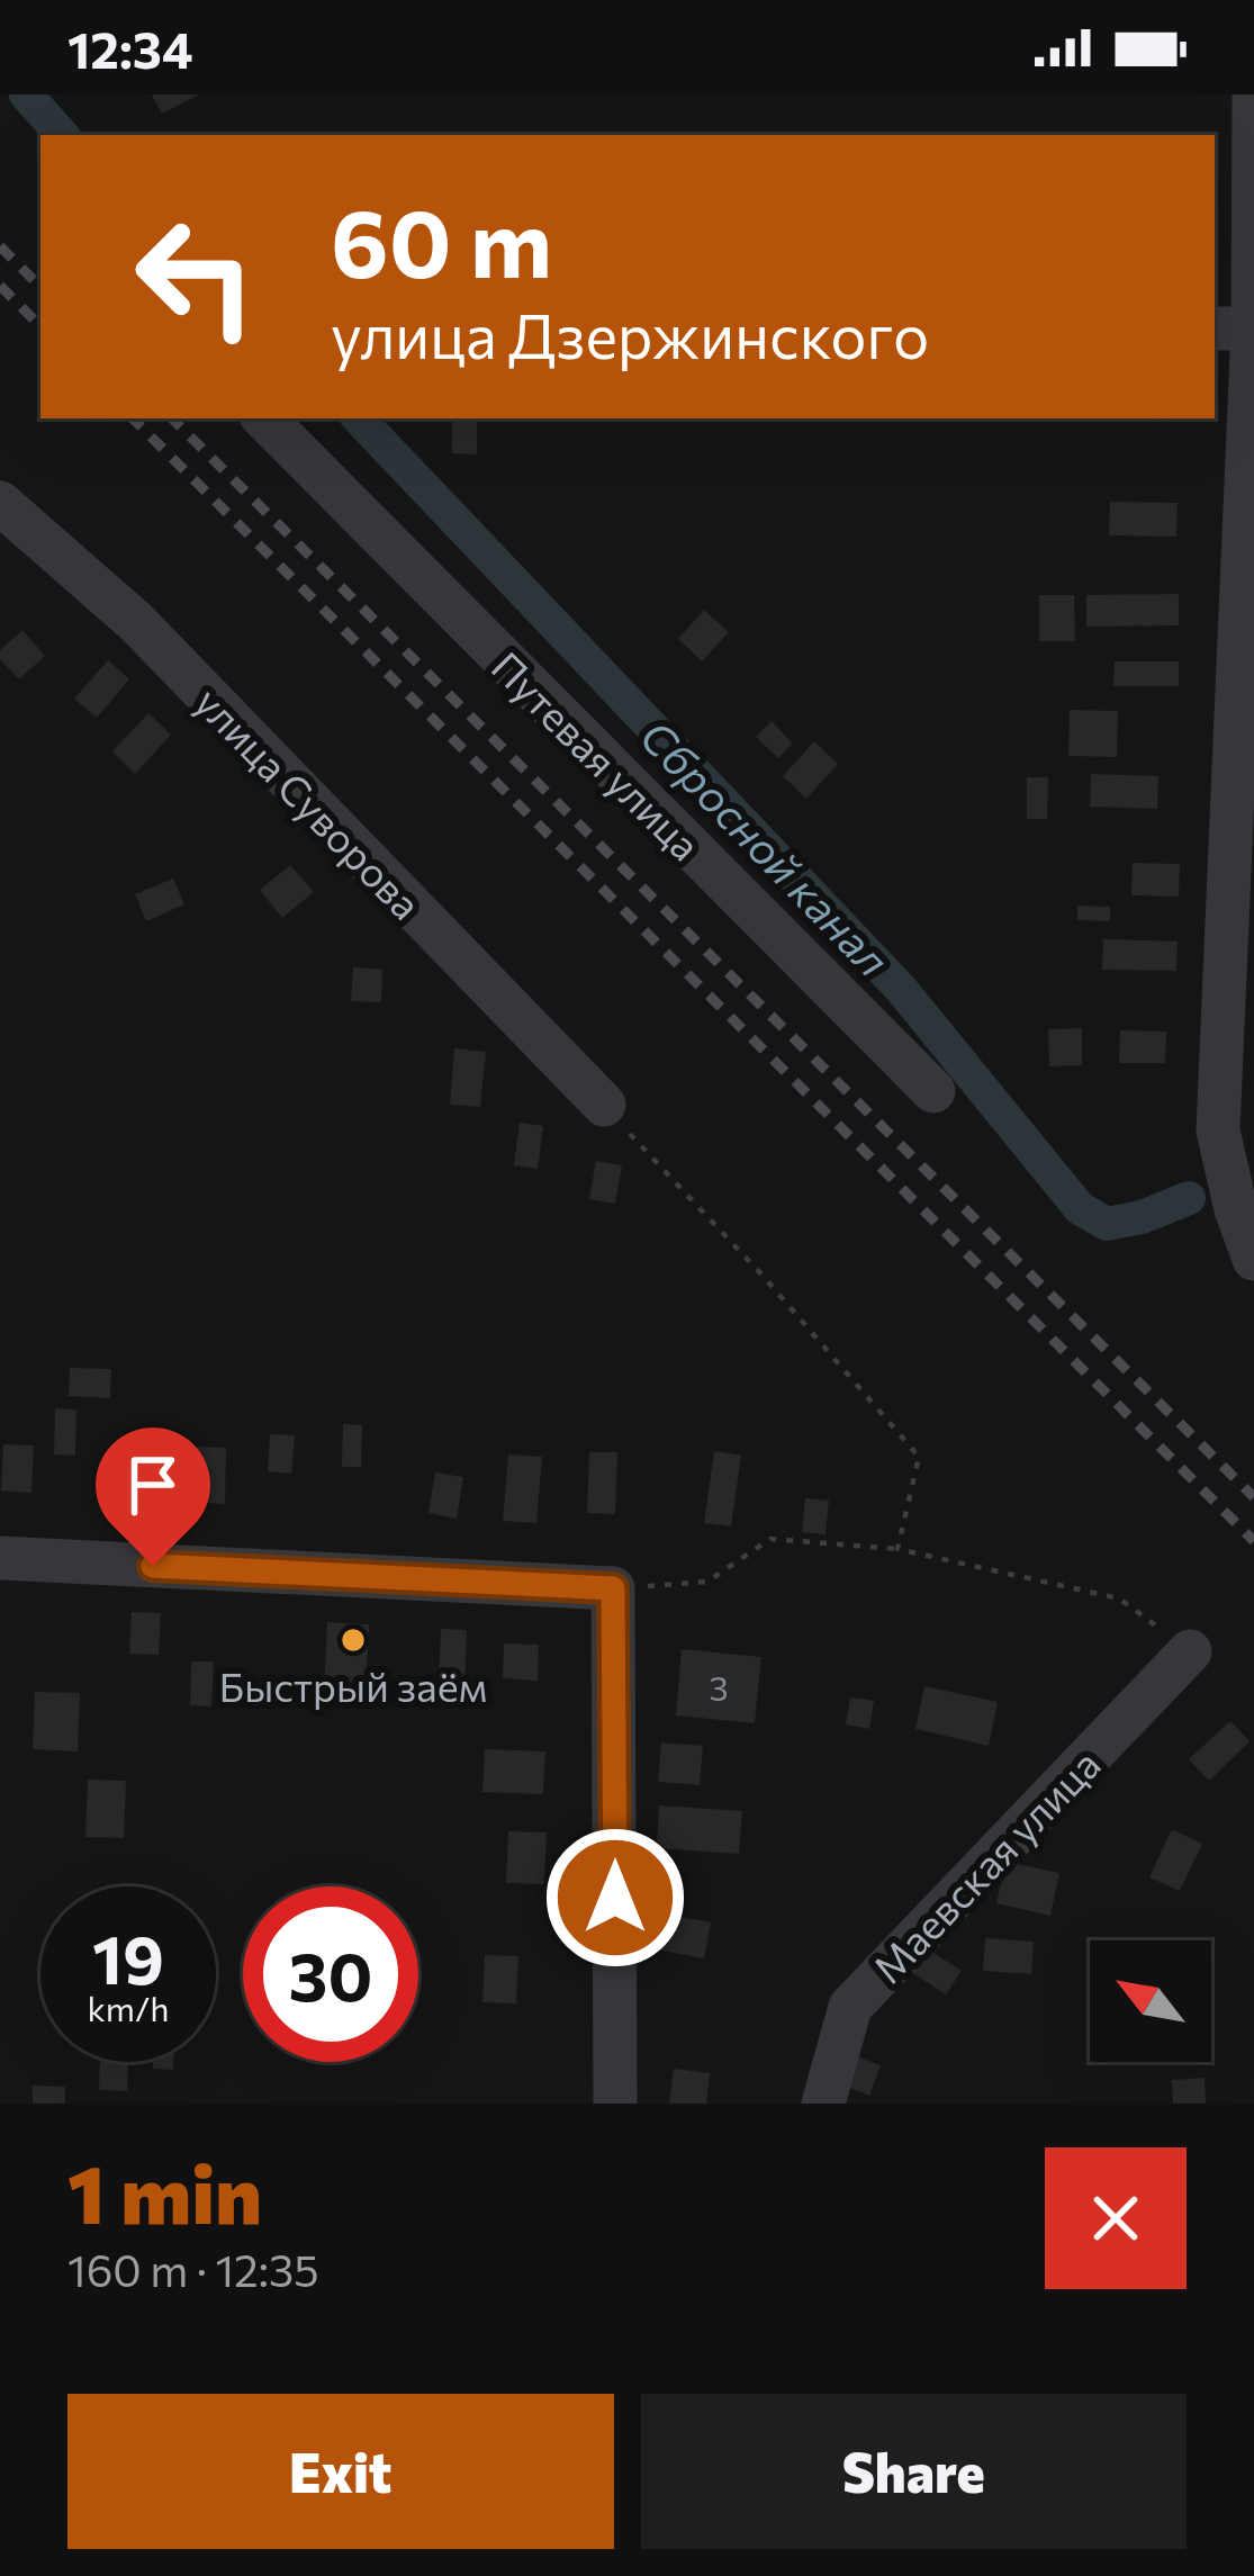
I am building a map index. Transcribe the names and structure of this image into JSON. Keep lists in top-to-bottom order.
{
  "streets": {
    "street": ["Путевая улица", "улица Суворова", "Маевская улица"]
  },
  "water": ["Сбросной канал"],
  "places": ["Быстрый заём"],
  "house_numbers": ["3"],
  "north": "top left",
  "page": {
    "status": "12:34",
    "turn": ["60 m", "улица Дзержинского"],
    "speed": "19 km/h",
    "limit": "30",
    "heading": ["1 min", "160 m · 12:35"],
    "buttons": ["Exit", "Share"]
  }
}
